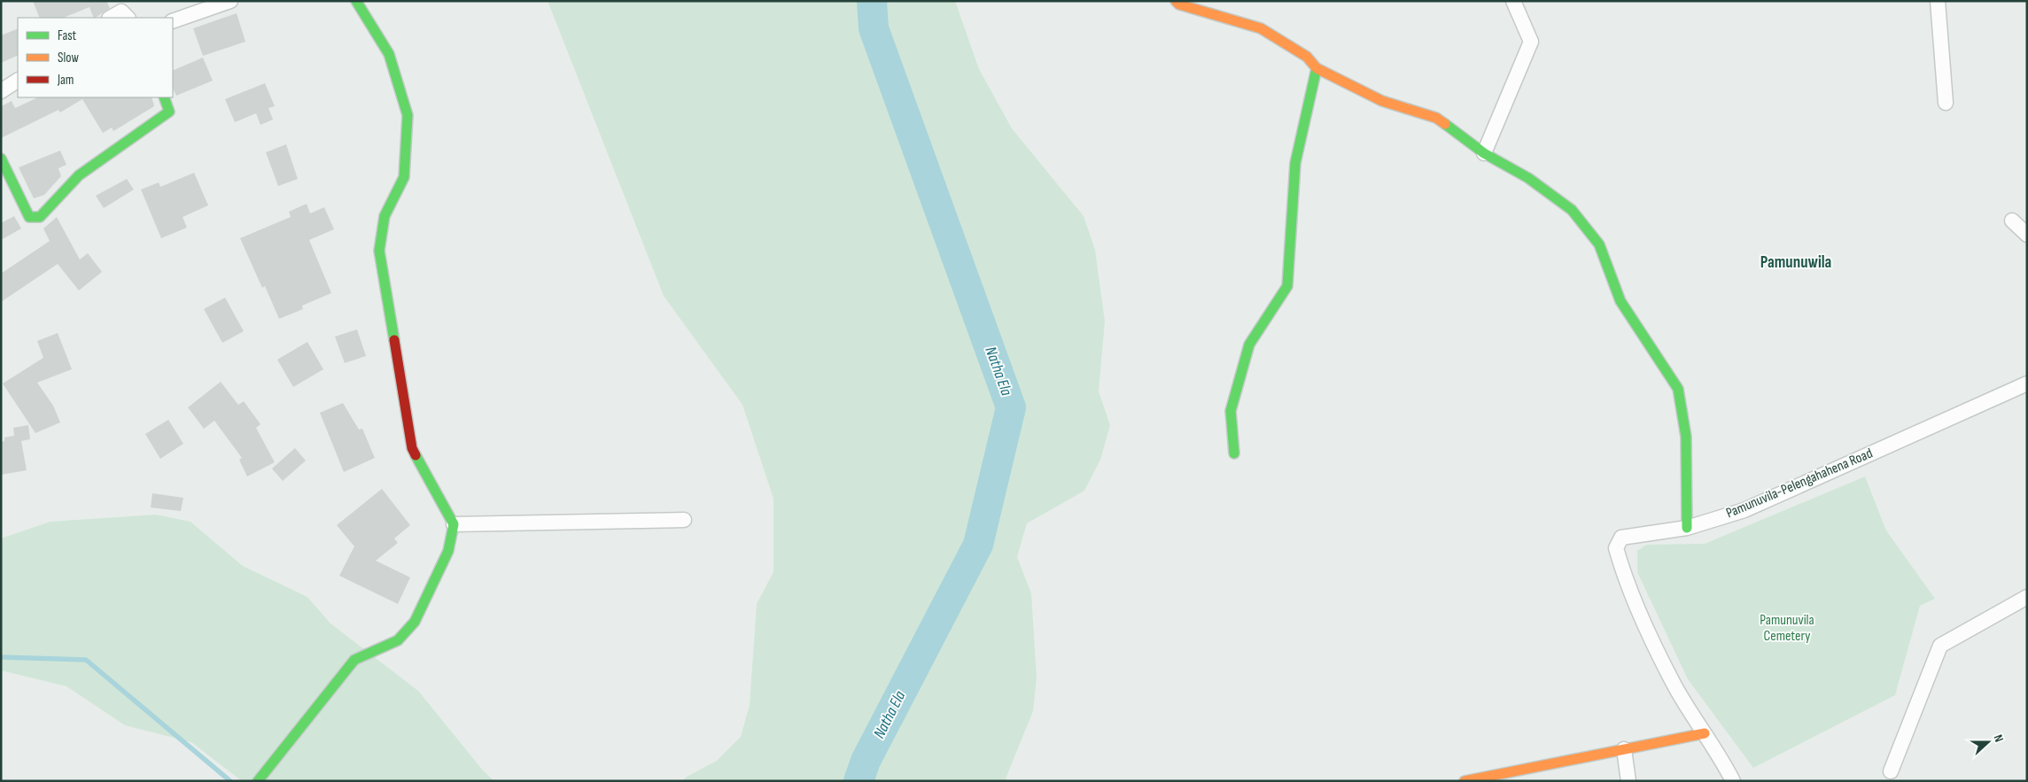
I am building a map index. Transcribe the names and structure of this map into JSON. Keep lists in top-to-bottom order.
{
  "streets": {
    "street": ["Pamunuvila-Pelengahahena Road"]
  },
  "districts": ["Pamunuwila"],
  "water": ["Natha Ela"],
  "parks": ["Pamunuvila Cemetery"],
  "legend": ["Fast", "Slow", "Jam"],
  "north": "right"
}
